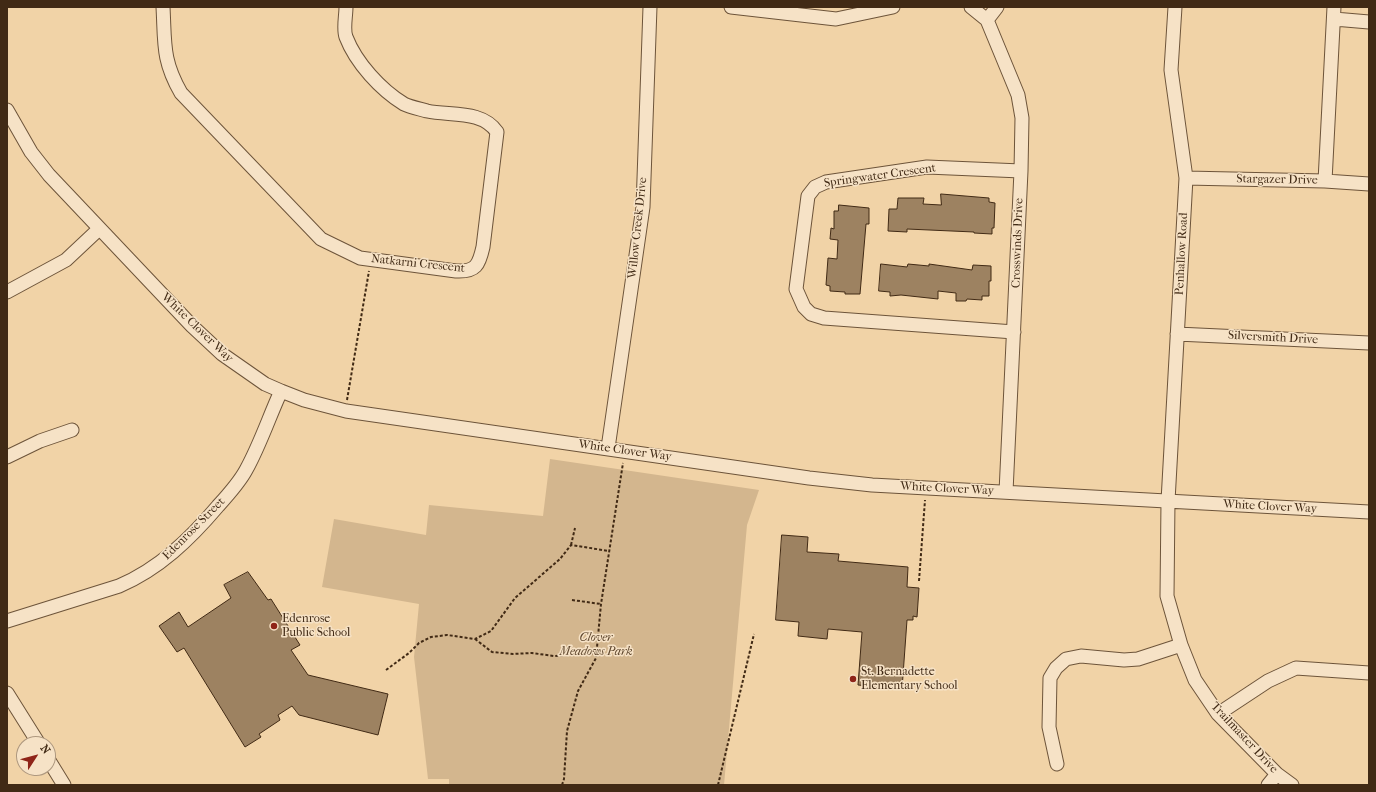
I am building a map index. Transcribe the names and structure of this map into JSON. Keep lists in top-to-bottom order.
{
  "streets": {
    "street": [
      "Springwater Crescent",
      "Stargazer Drive",
      "Willow Creek Drive",
      "Crosswinds Drive",
      "Penhallow Road",
      "Natkarni Crescent",
      "White Clover Way",
      "Silversmith Drive",
      "Edenrose Street",
      "Trailmaster Drive"
    ]
  },
  "crossings": [
    ["Springwater Crescent", "Crosswinds Drive"],
    ["Stargazer Drive", "Penhallow Road"],
    ["Willow Creek Drive", "White Clover Way"],
    ["Crosswinds Drive", "White Clover Way"],
    ["Penhallow Road", "White Clover Way"],
    ["Penhallow Road", "Silversmith Drive"],
    ["Penhallow Road", "Trailmaster Drive"],
    ["White Clover Way", "Edenrose Street"],
    ["White Clover Way", "Trailmaster Drive"]
  ],
  "parks": ["Clover Meadows Park"],
  "places": ["Edenrose Public School", "St. Bernadette Elementary School"],
  "north": "top right"
}
